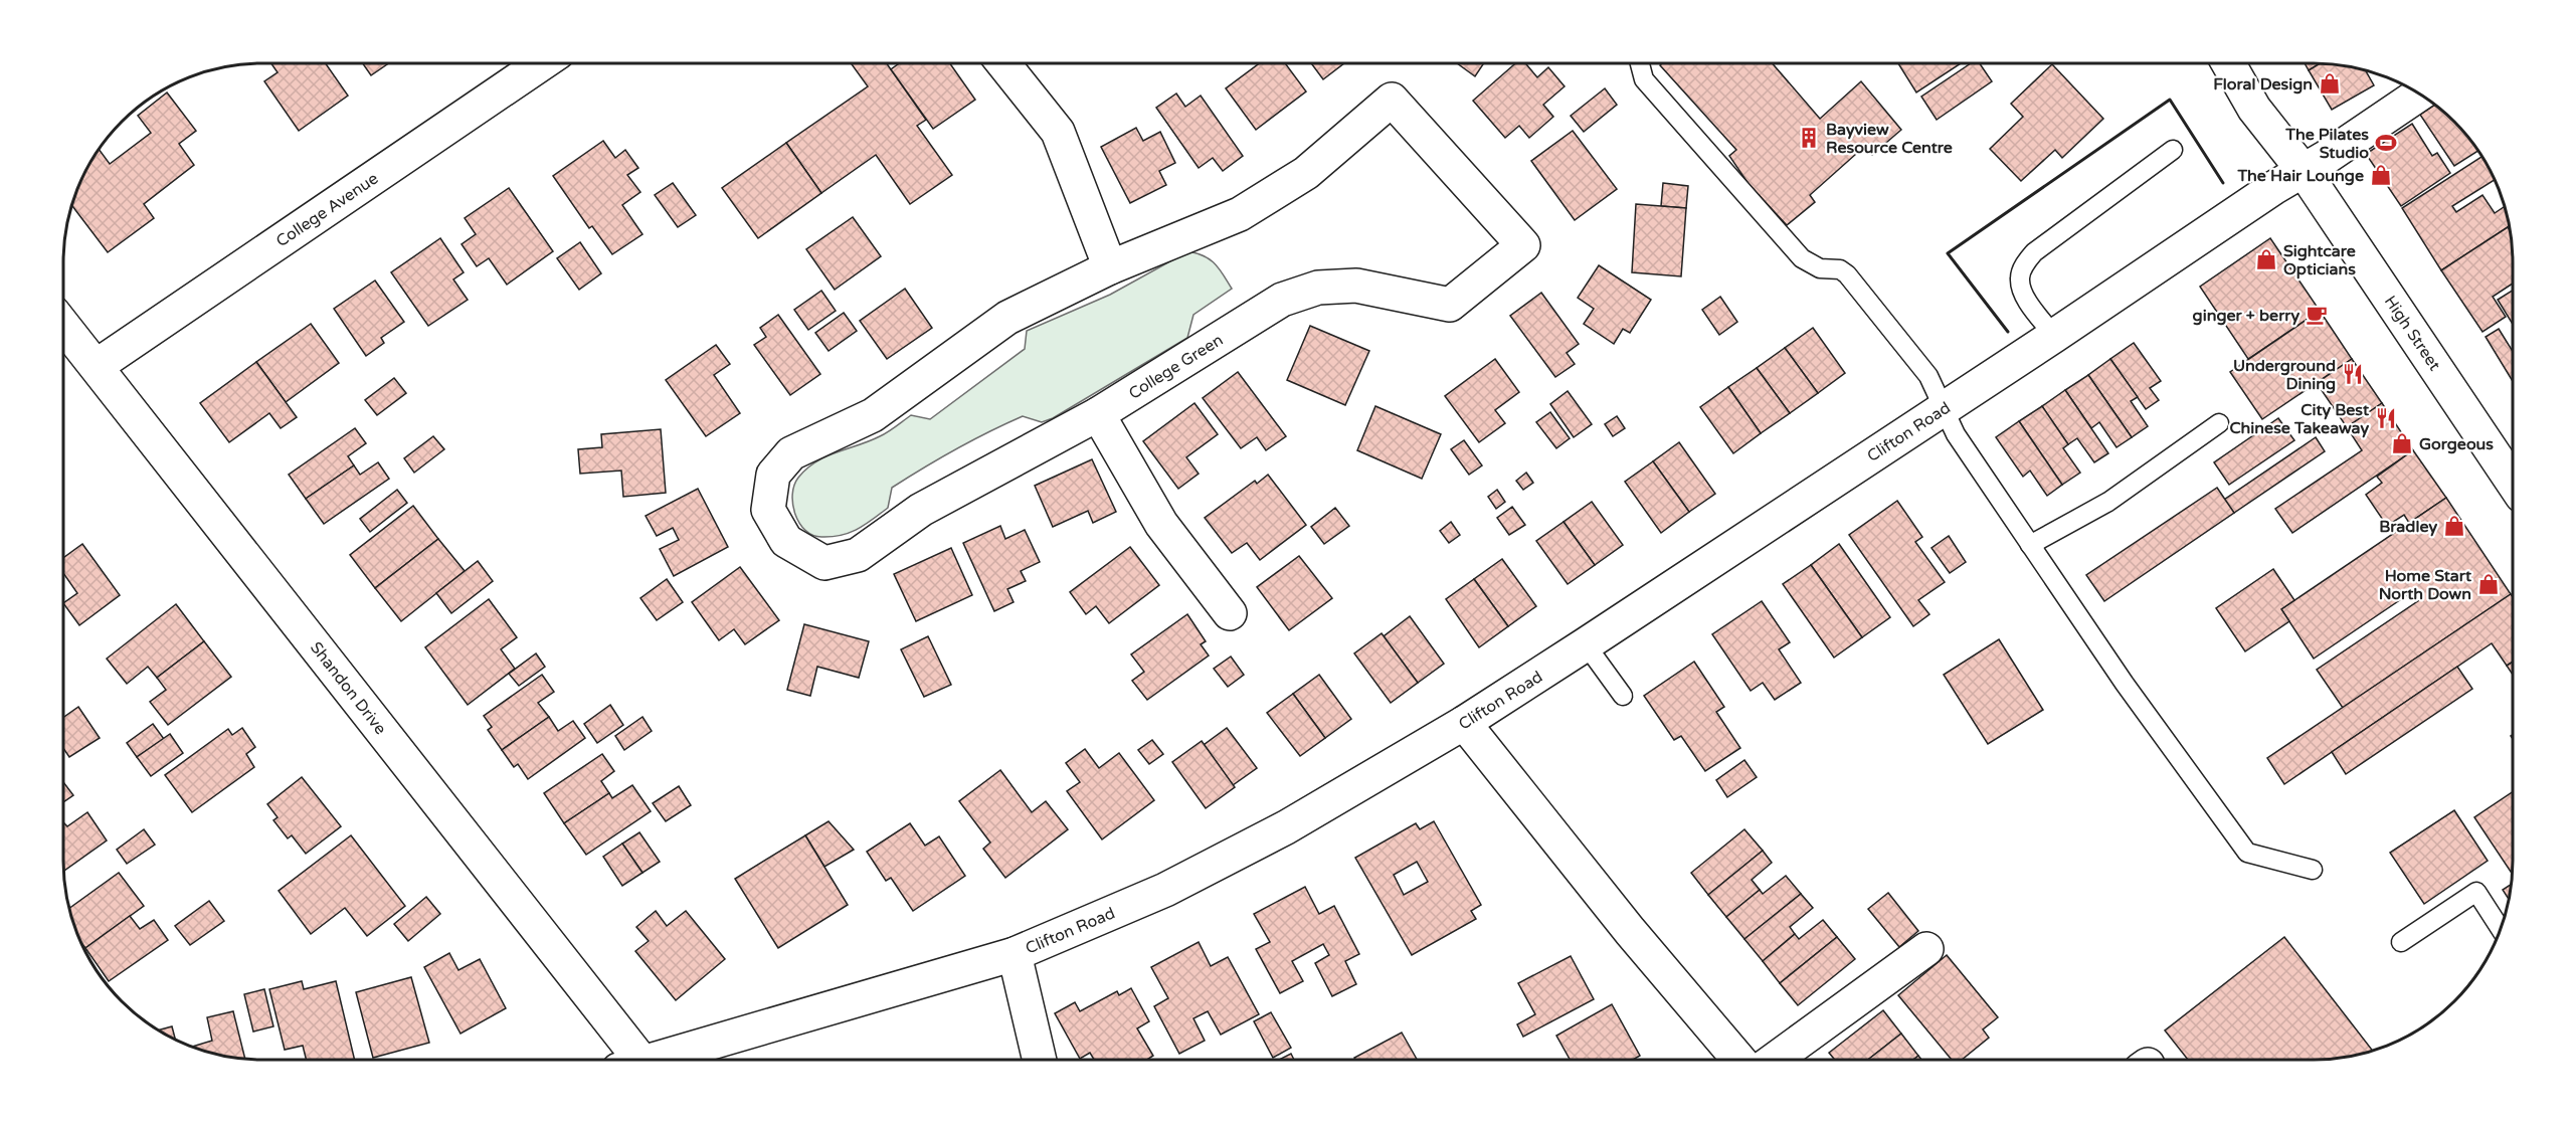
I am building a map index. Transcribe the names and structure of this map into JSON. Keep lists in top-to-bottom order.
{
  "streets": {
    "street": [
      "College Avenue",
      "High Street",
      "College Green",
      "Clifton Road",
      "Shandon Drive"
    ]
  },
  "crossings": [
    ["College Avenue", "Shandon Drive"],
    ["High Street", "Clifton Road"]
  ],
  "places": {
    "shop": [
      "Floral Design",
      "The Hair Lounge",
      "Sightcare Opticians",
      "Gorgeous",
      "Bradley",
      "Home Start North Down"
    ],
    "building": ["Bayview Resource Centre"],
    "sports": ["The Pilates Studio"],
    "cafe": ["ginger + berry"],
    "restaurant": ["Underground Dining", "City Best Chinese Takeaway"]
  }
}
